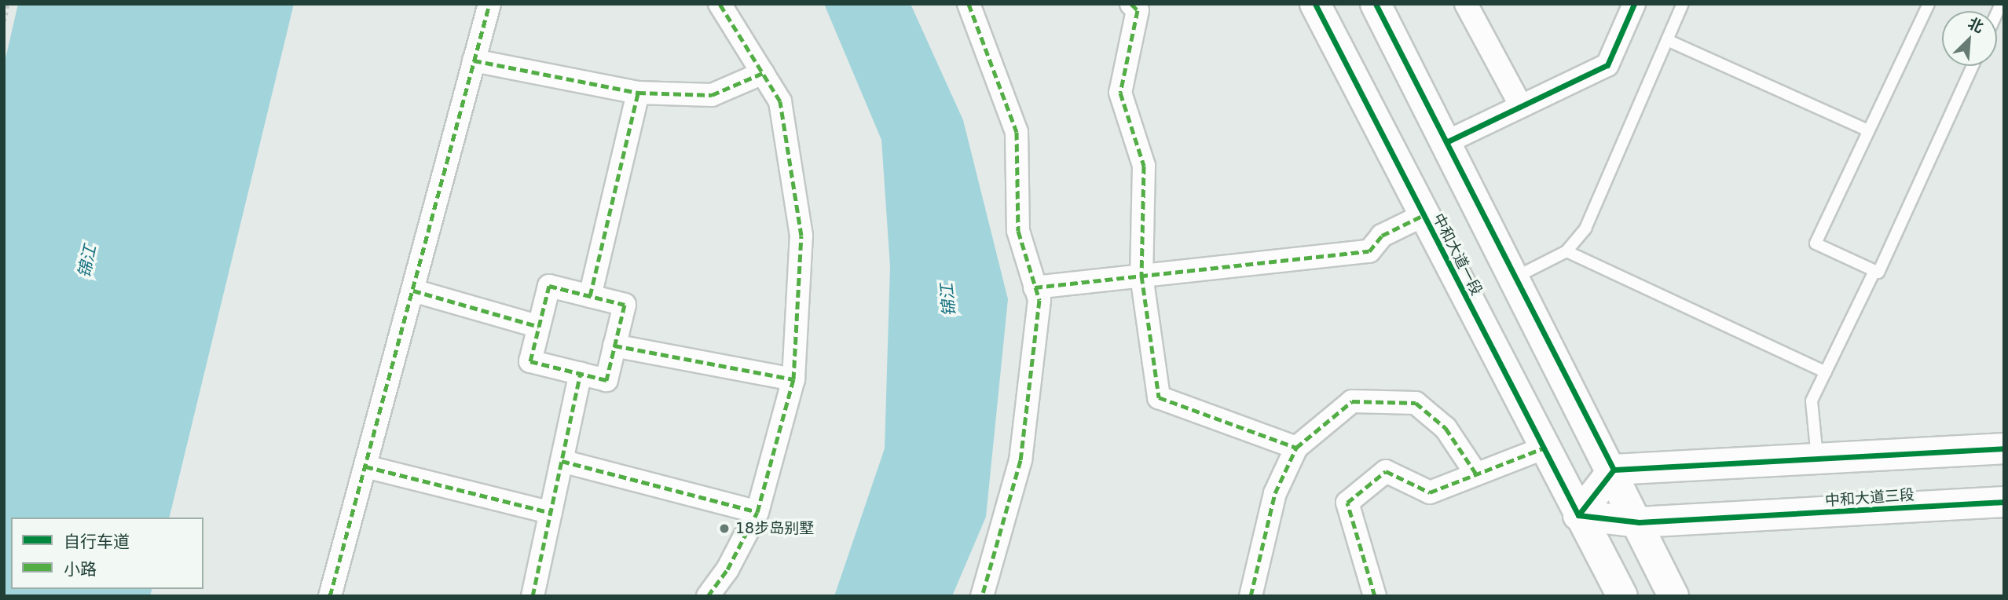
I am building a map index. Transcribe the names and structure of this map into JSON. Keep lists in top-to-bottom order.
{
  "streets": {
    "main road": ["中和大道一段", "中和大道三段"]
  },
  "crossings": [
    ["中和大道一段", "中和大道三段"]
  ],
  "water": ["锦江"],
  "places": ["18步岛别墅"],
  "legend": ["自行车道", "小路"],
  "north": "top right"
}
